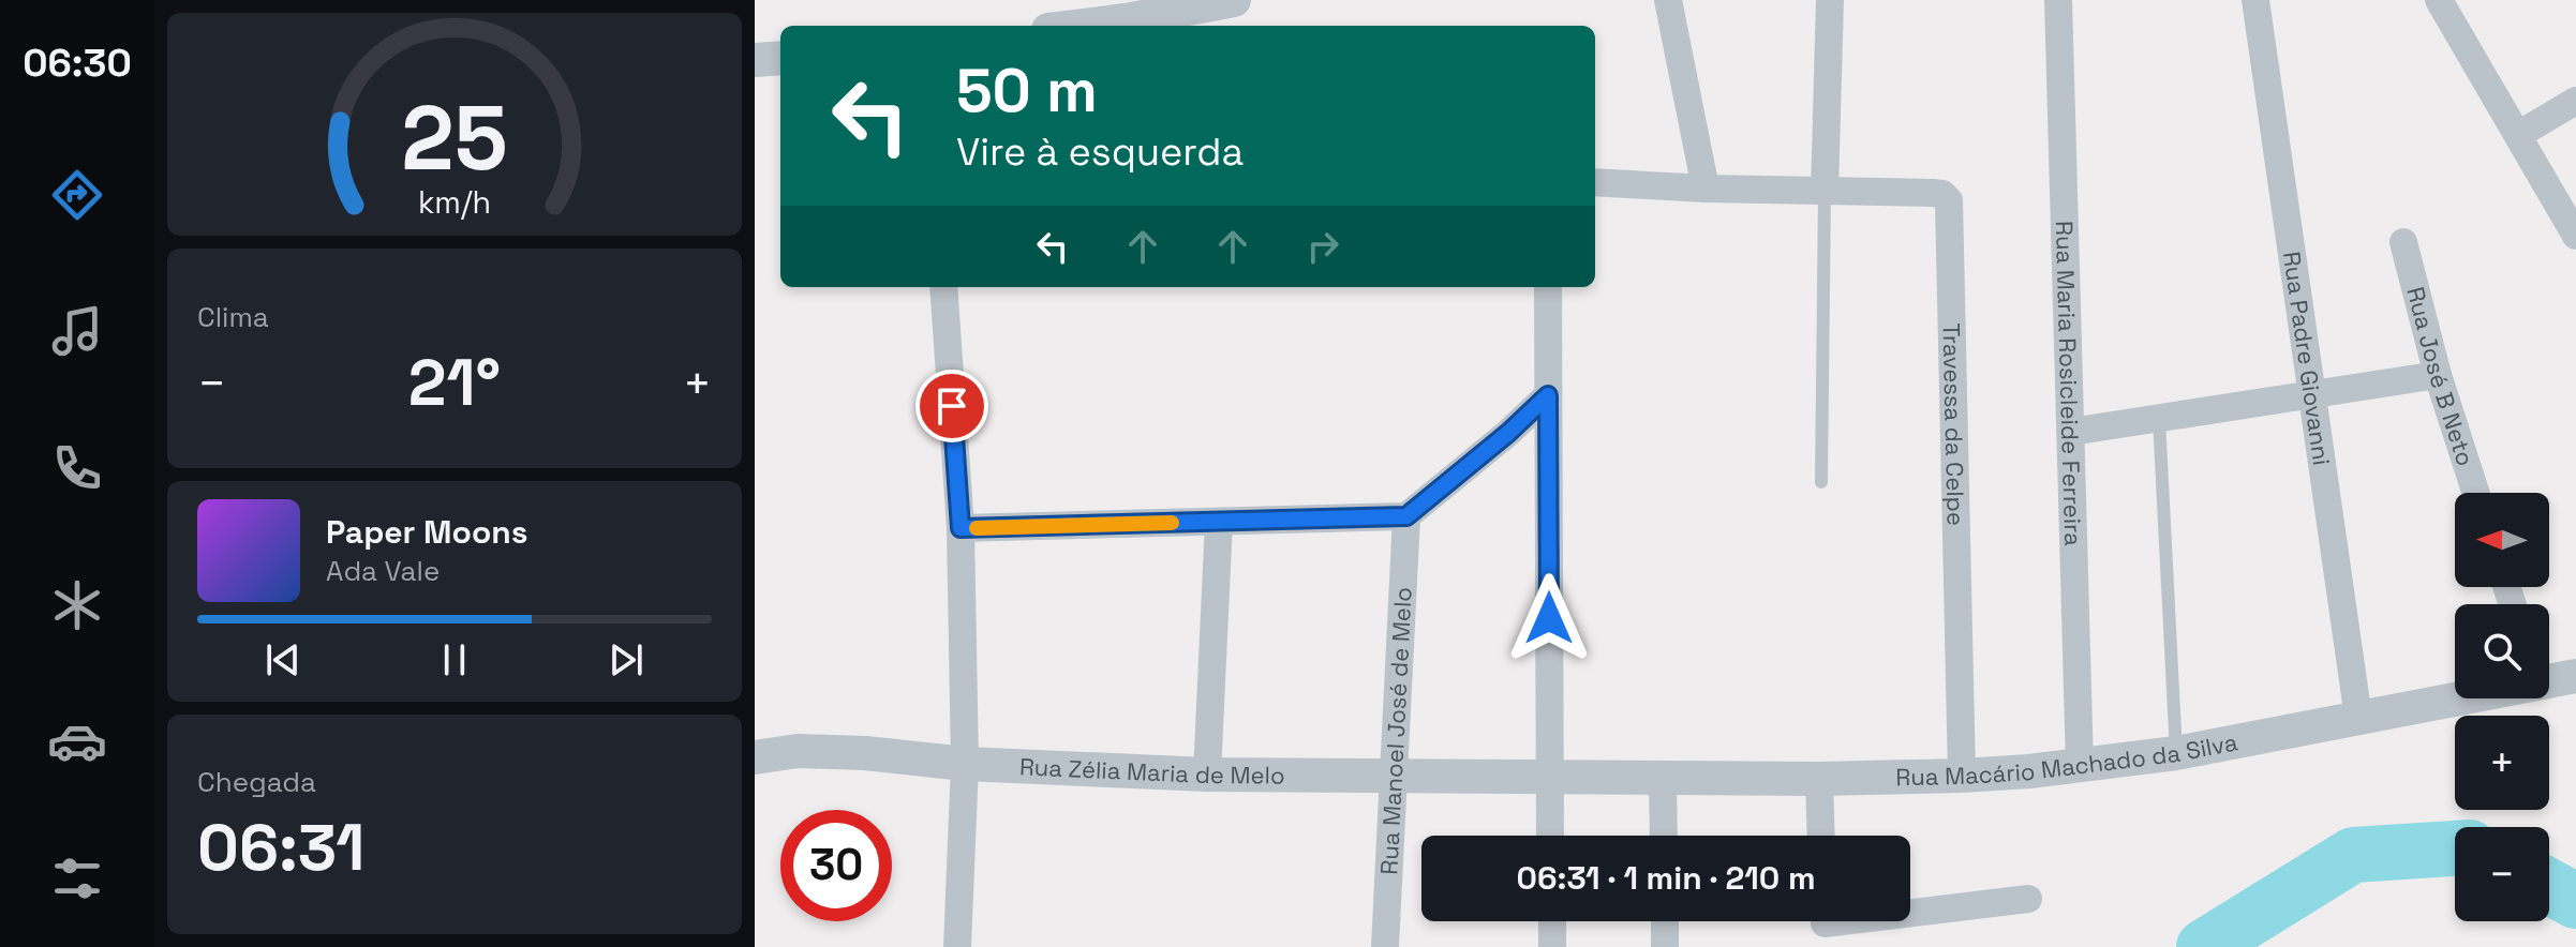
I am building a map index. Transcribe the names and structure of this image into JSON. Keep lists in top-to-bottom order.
{
  "streets": {
    "street": [
      "Rua Padre Giovanni",
      "Rua José B Neto",
      "Rua Maria Rosicleide Ferreira",
      "Travessa da Celpe",
      "Rua Manoel José de Melo",
      "Rua Macário Machado da Silva",
      "Rua Zélia Maria de Melo"
    ]
  },
  "crossings": [
    ["Rua Padre Giovanni", "Rua Macário Machado da Silva"],
    ["Rua Maria Rosicleide Ferreira", "Rua Macário Machado da Silva"],
    ["Travessa da Celpe", "Rua Macário Machado da Silva"],
    ["Rua Manoel José de Melo", "Rua Zélia Maria de Melo"],
    ["Rua Macário Machado da Silva", "Rua Zélia Maria de Melo"]
  ],
  "north": "left",
  "page": {
    "tabs": "06:30",
    "turn": ["50 m", "Vire à esquerda"],
    "tile": [
      "Clima",
      ["Chegada", "06:31"]
    ],
    "heat": ["−", "21°", "+"],
    "map_buttons": ["+", "−"],
    "song": ["Paper Moons", "Ada Vale"],
    "limit": "30",
    "trip": "06:31 · 1 min · 210 m",
    "gauge": ["25", "km/h"]
  }
}
